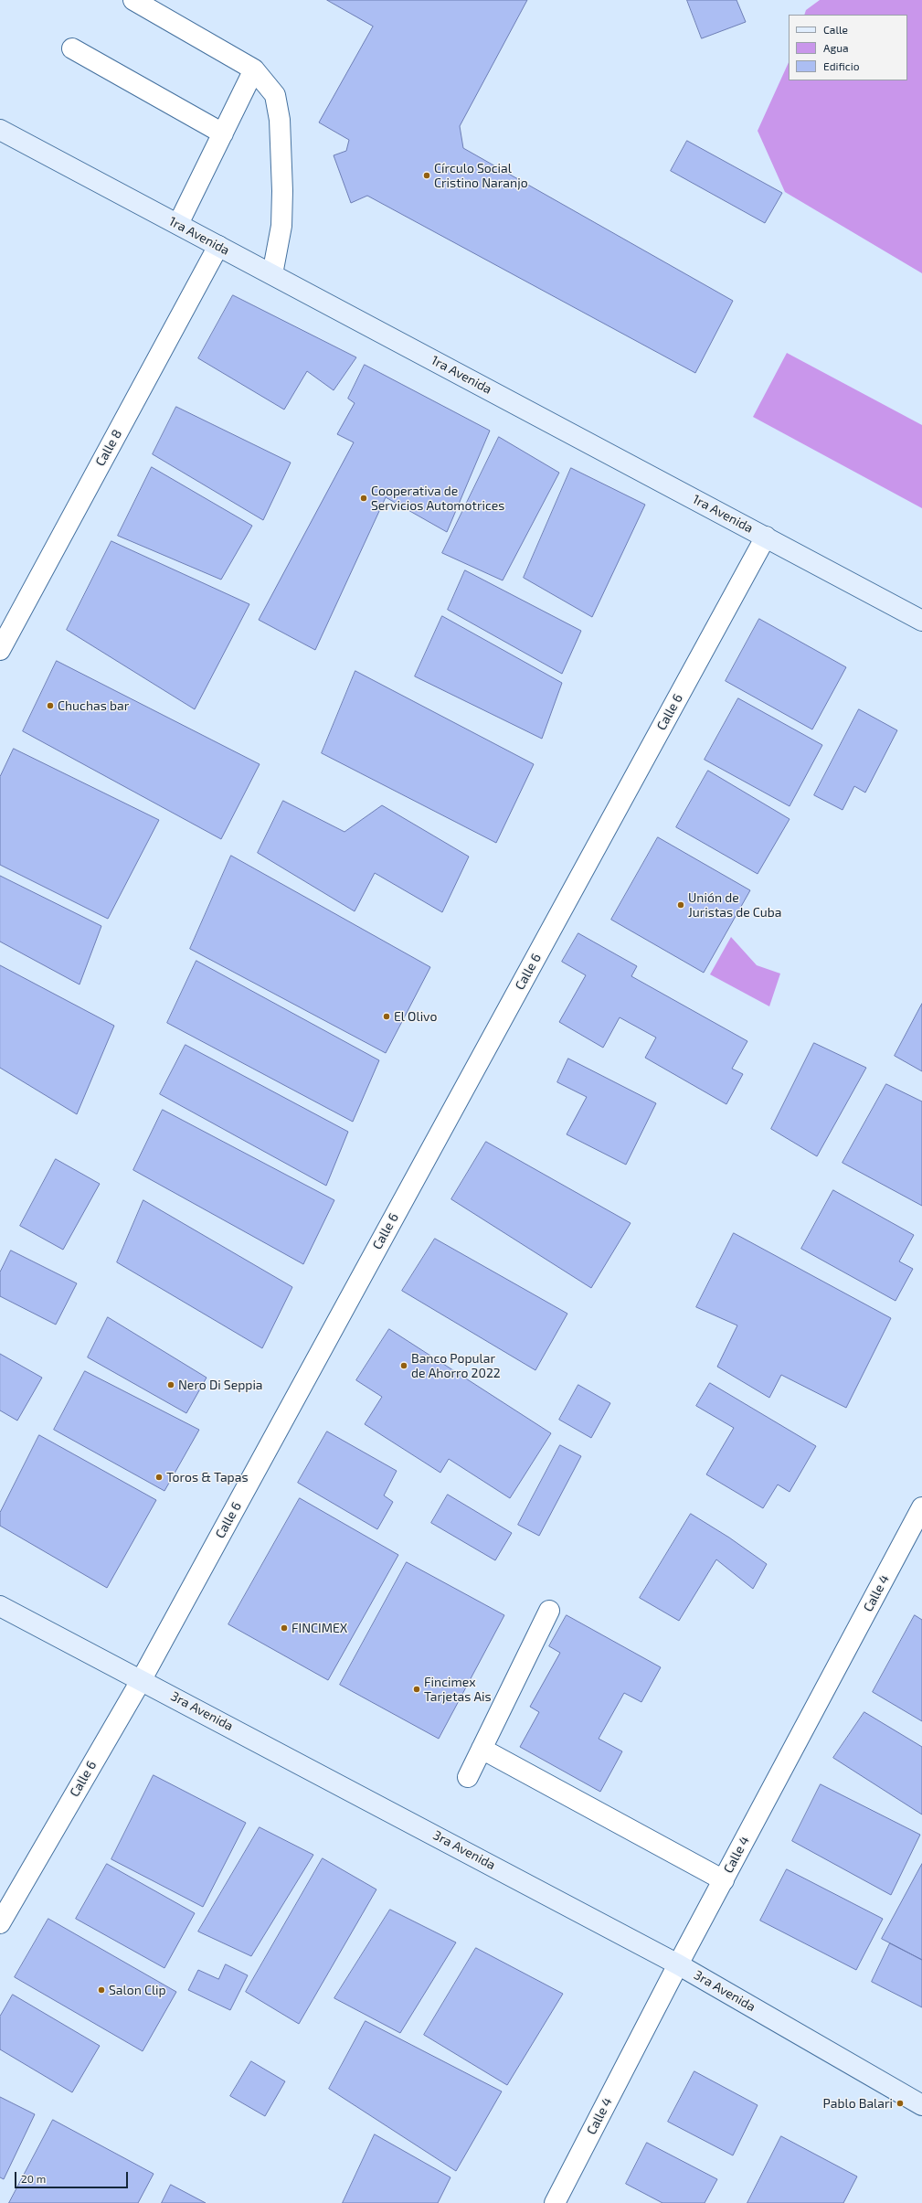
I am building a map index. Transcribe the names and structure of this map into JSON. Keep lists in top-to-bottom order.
{
  "streets": {
    "street": [
      "1ra Avenida",
      "Calle 8",
      "Calle 6",
      "Calle 4",
      "3ra Avenida"
    ]
  },
  "crossings": [
    ["1ra Avenida", "Calle 8"],
    ["1ra Avenida", "Calle 6"],
    ["Calle 6", "3ra Avenida"],
    ["Calle 4", "3ra Avenida"]
  ],
  "places": [
    "Círculo Social Cristino Naranjo",
    "Cooperativa de Servicios Automotrices",
    "Chuchas bar",
    "Unión de Juristas de Cuba",
    "El Olivo",
    "Banco Popular de Ahorro 2022",
    "Nero Di Seppia",
    "Toros & Tapas",
    "FINCIMEX",
    "Fincimex Tarjetas Ais",
    "Salon Clip",
    "Pablo Balari"
  ],
  "legend": ["Calle", "Agua", "Edificio"],
  "scale_bar": "20 m"
}
